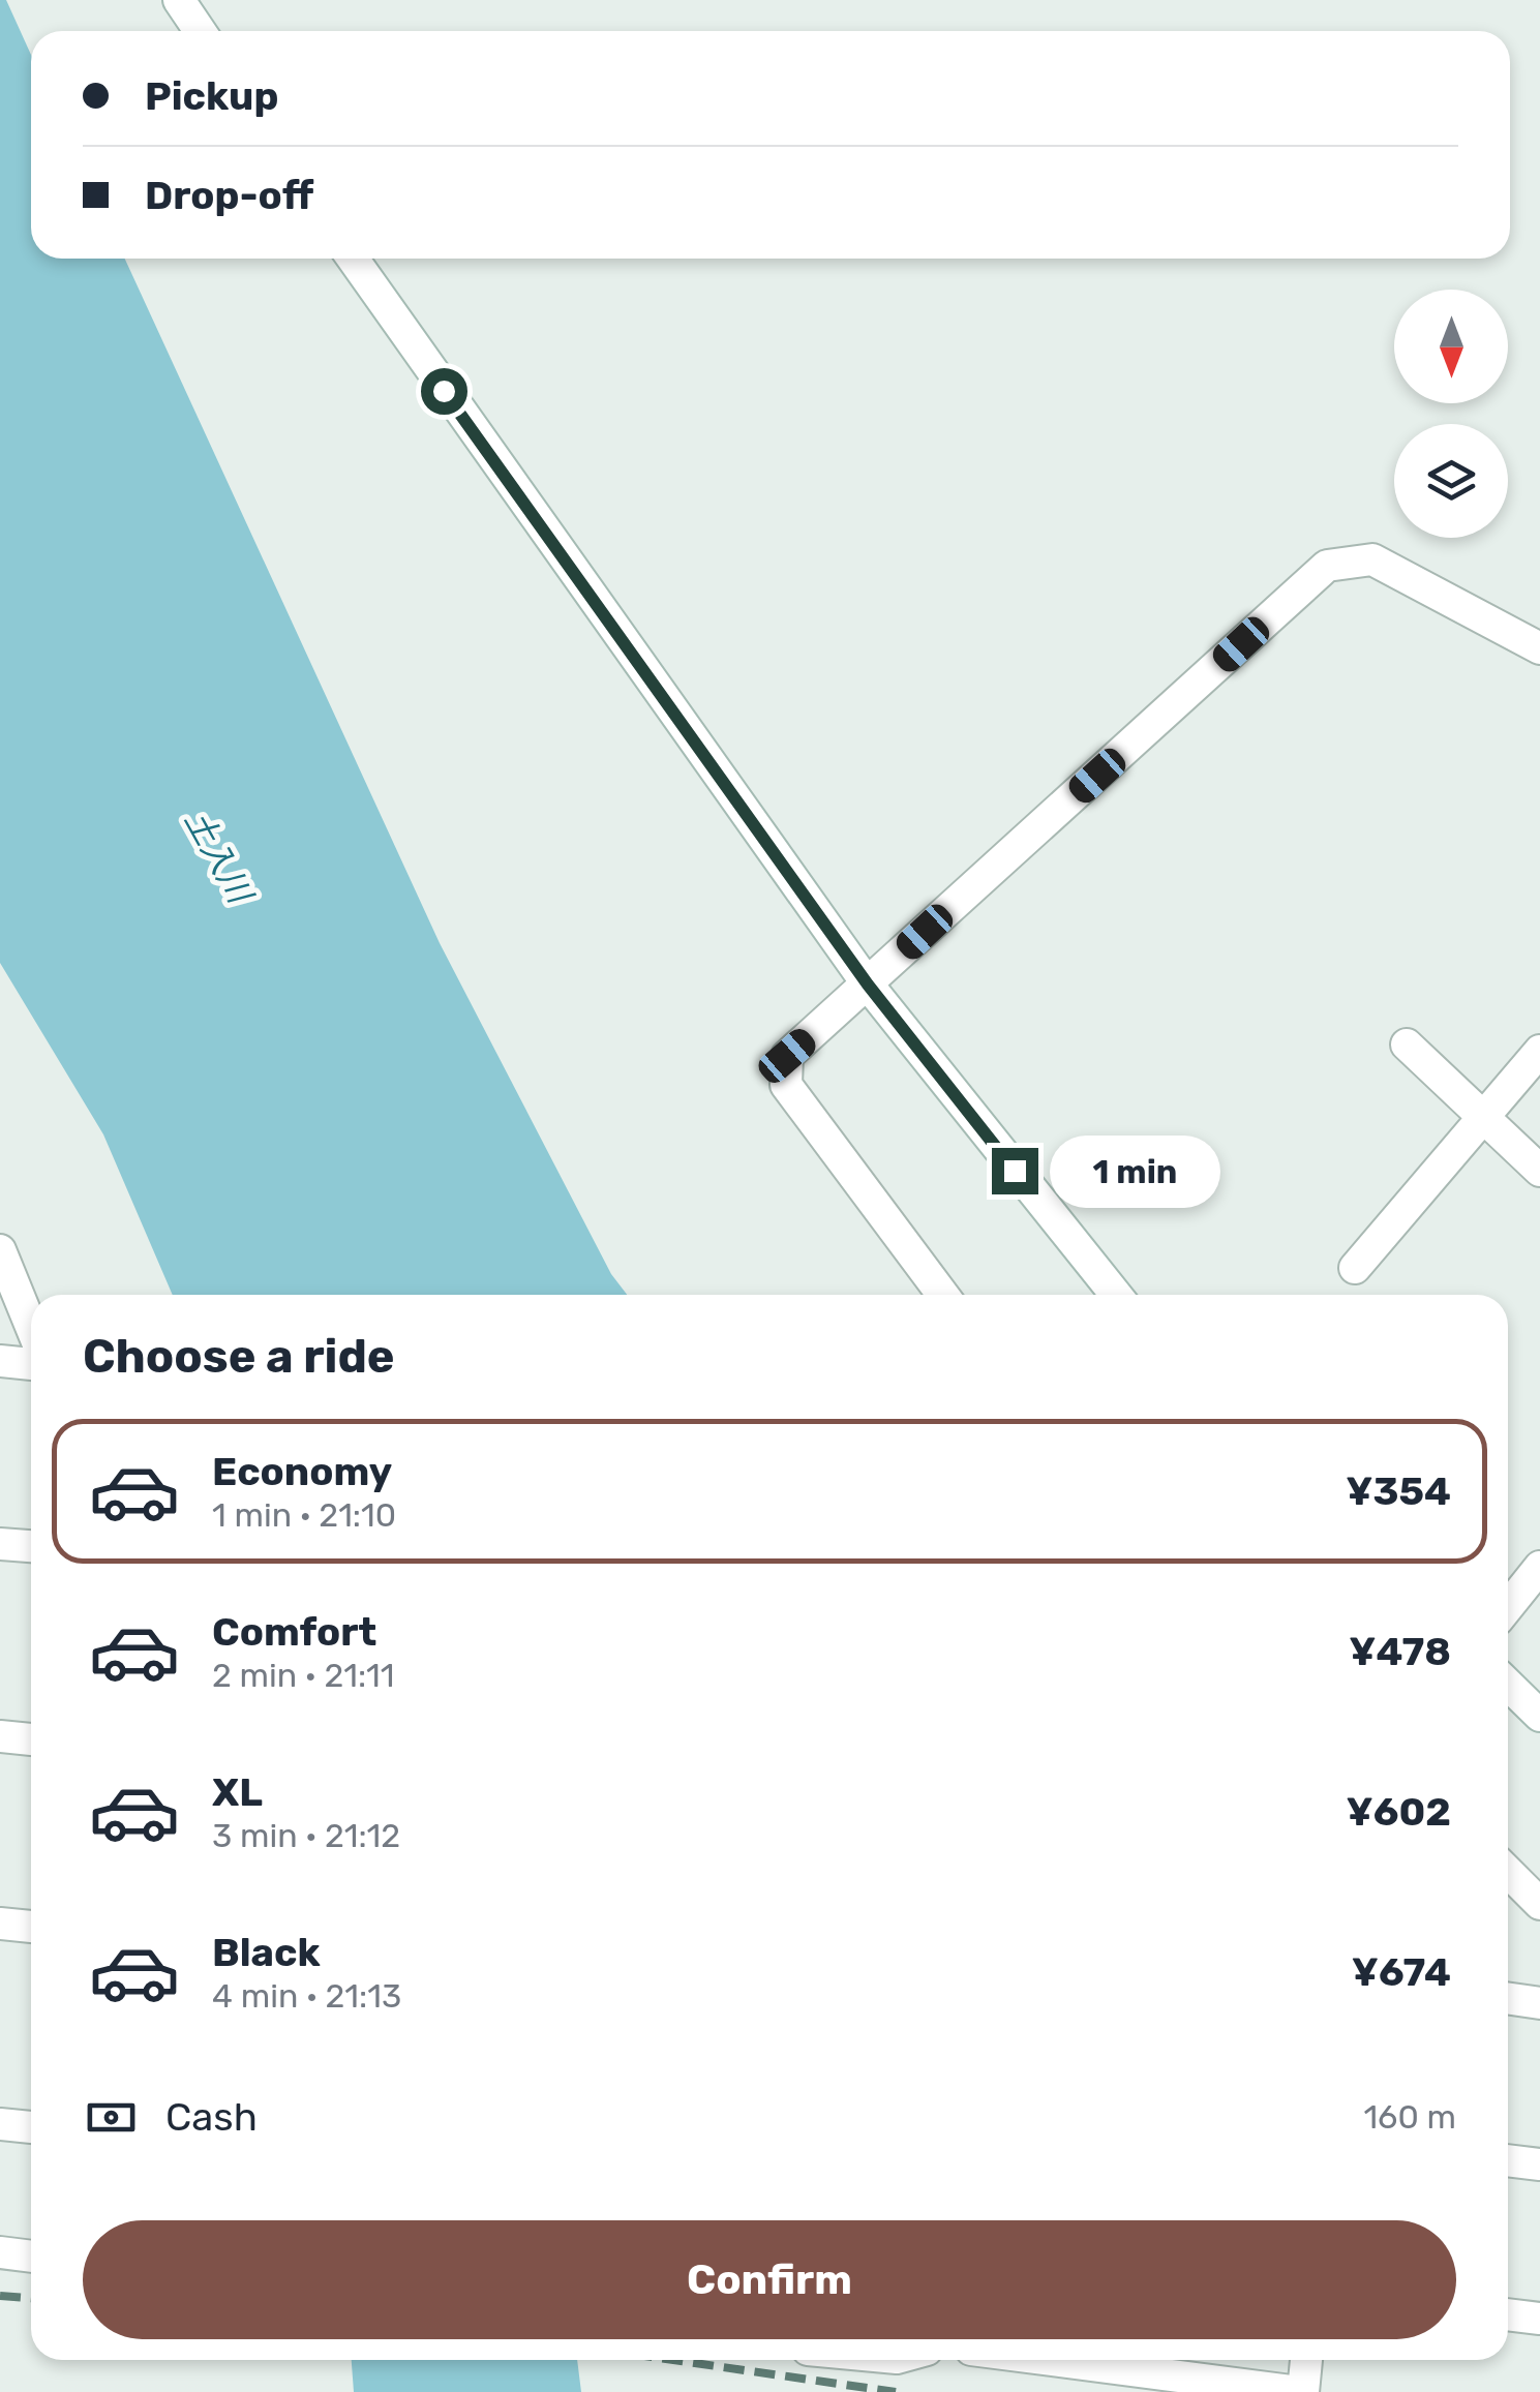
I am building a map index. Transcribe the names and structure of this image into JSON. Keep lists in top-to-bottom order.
{
  "water": ["土入川"],
  "north": "bottom",
  "page": {
    "banner": ["Pickup", "Drop-off"],
    "bubble": "1 min",
    "heading": "Choose a ride",
    "list": [
      {
        "name": "Economy",
        "note": "1 min · 21:10",
        "value": "¥354"
      },
      {
        "name": "Comfort",
        "note": "2 min · 21:11",
        "value": "¥478"
      },
      {
        "name": "XL",
        "note": "3 min · 21:12",
        "value": "¥602"
      },
      {
        "name": "Black",
        "note": "4 min · 21:13",
        "value": "¥674"
      }
    ],
    "pay": ["Cash", "160 m"],
    "buttons": "Confirm"
  }
}
